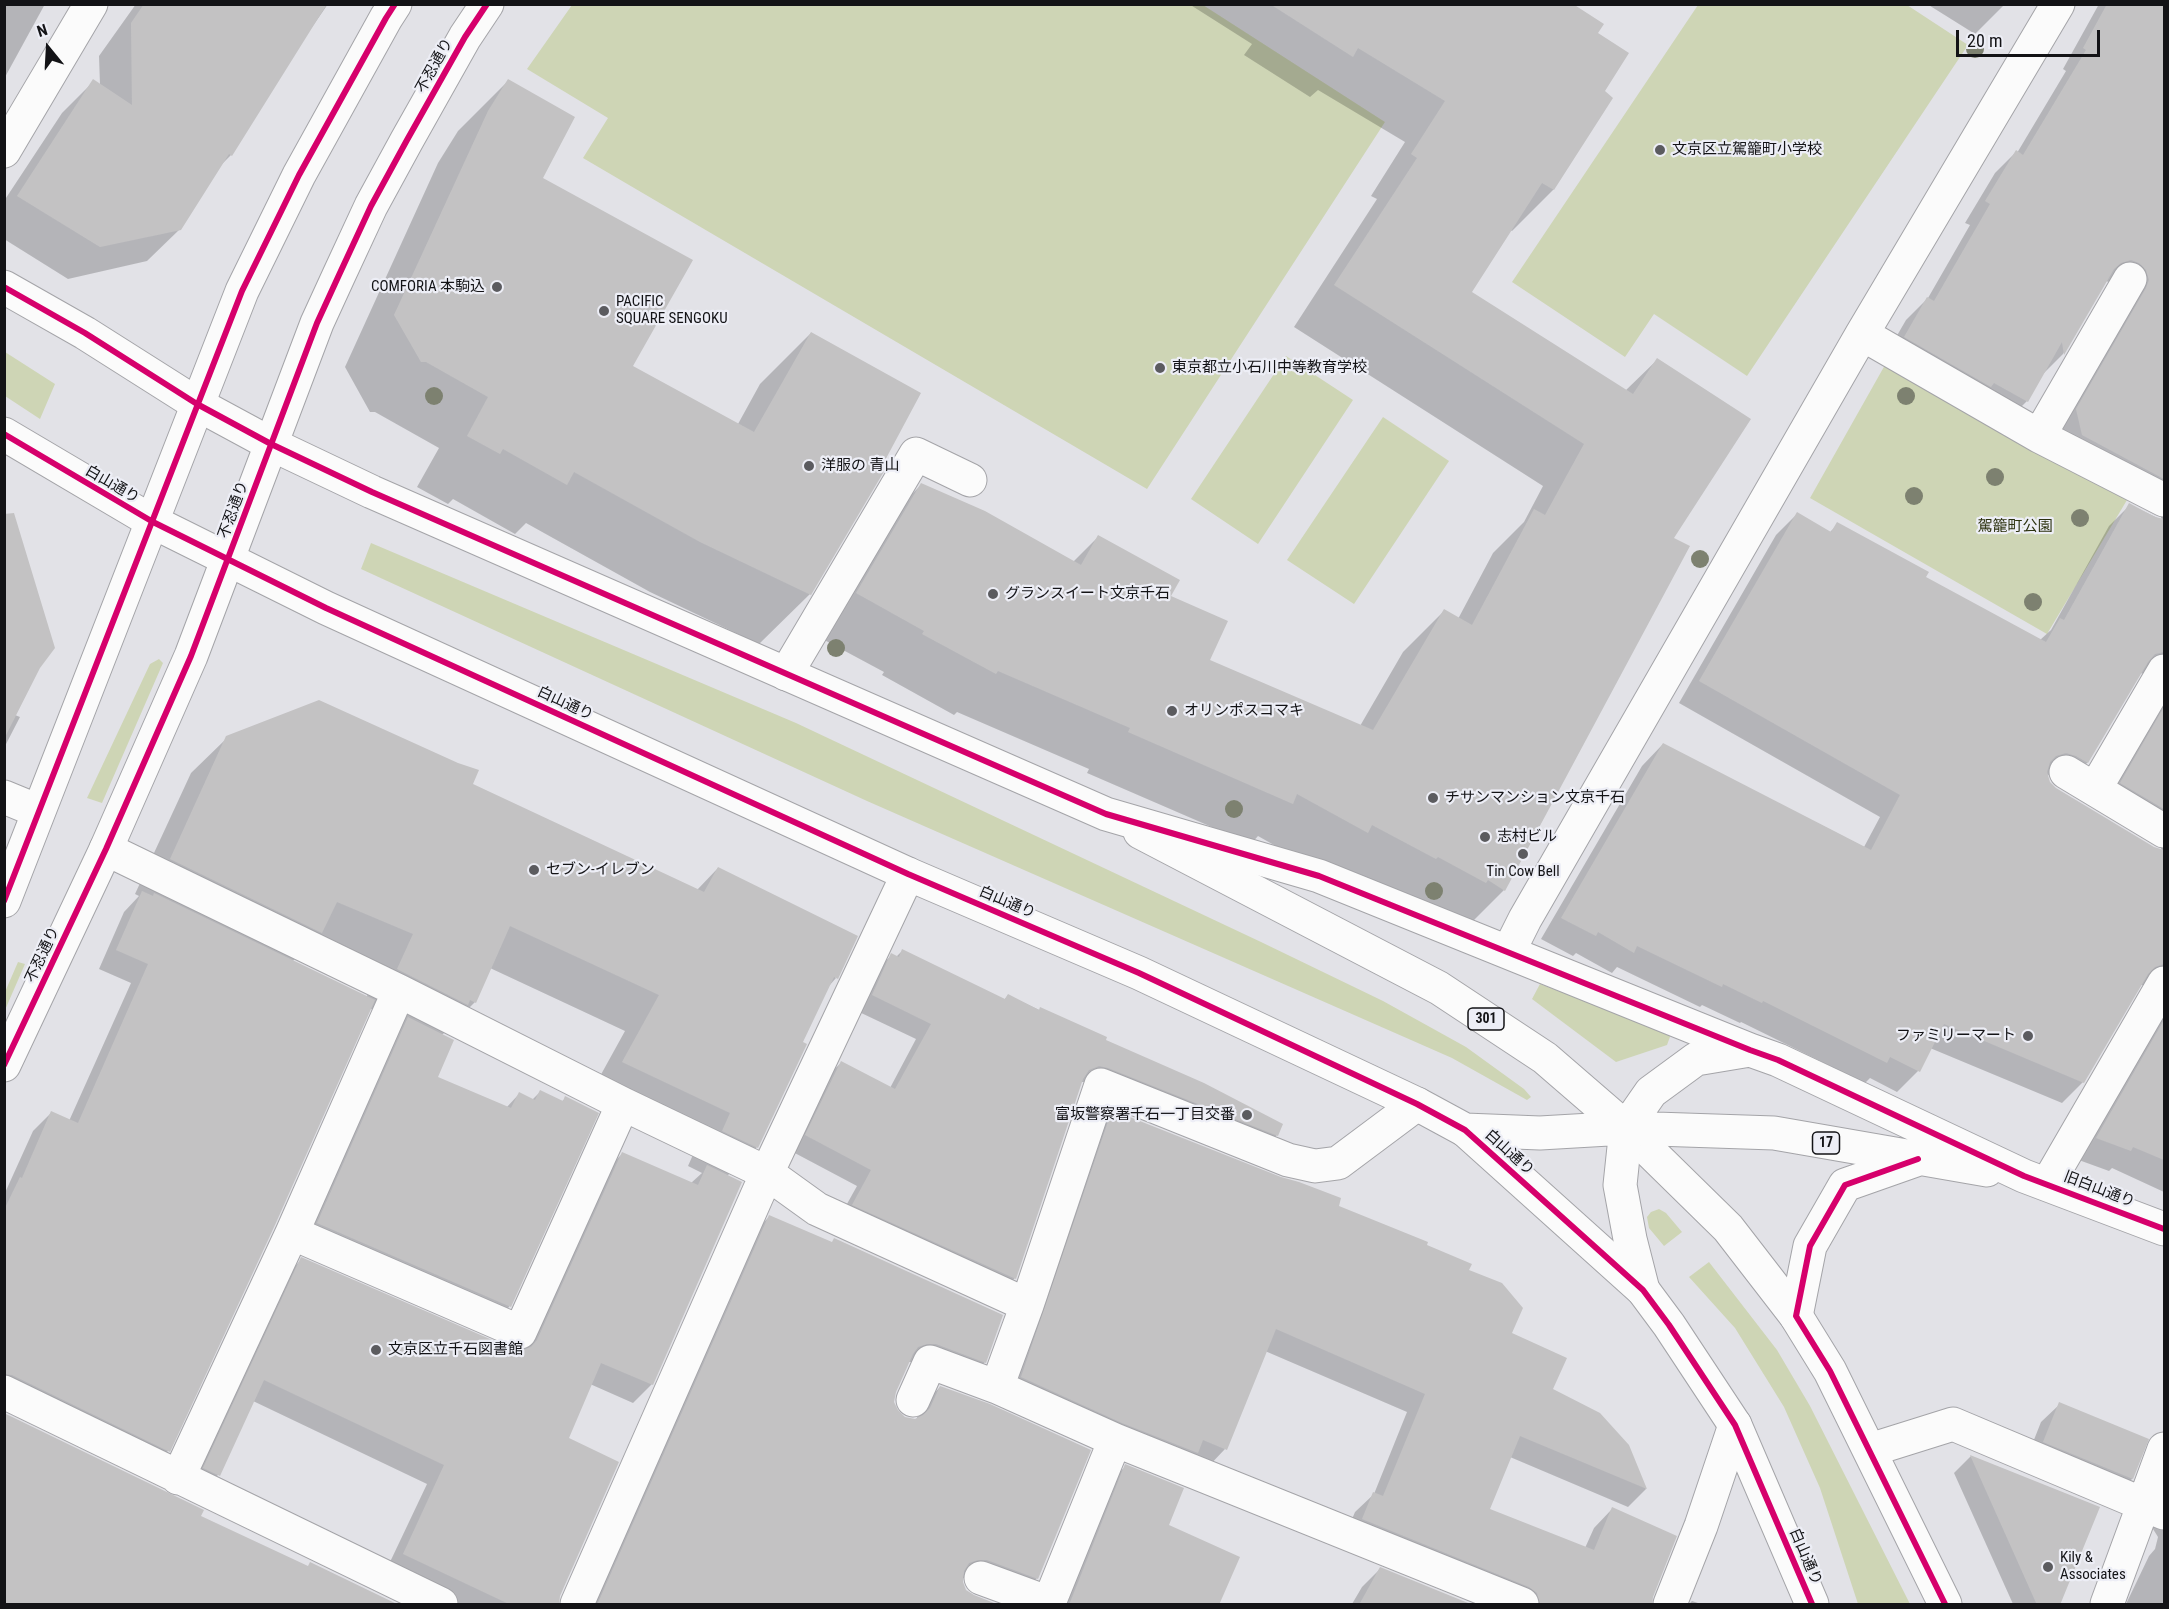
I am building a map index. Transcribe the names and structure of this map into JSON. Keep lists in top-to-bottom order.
{
  "streets": {
    "main road": [
      "不忍通り",
      "白山通り",
      "301",
      "17",
      "旧白山通り"
    ]
  },
  "crossings": [
    ["不忍通り", "白山通り"],
    ["不忍通り", "17"],
    ["白山通り", "17"],
    ["301", "17"],
    ["17", "旧白山通り"]
  ],
  "parks": ["駕籠町公園"],
  "places": [
    "文京区立駕籠町小学校",
    "COMFORIA 本駒込",
    "PACIFIC SQUARE SENGOKU",
    "東京都立小石川中等教育学校",
    "洋服の 青山",
    "グランスイート文京千石",
    "オリンポスコマキ",
    "チサンマンション文京千石",
    "志村ビル",
    "Tin Cow Bell",
    "セブン-イレブン",
    "ファミリーマート",
    "富坂警察署千石一丁目交番",
    "文京区立千石図書館",
    "Kily & Associates"
  ],
  "scale_bar": "20 m",
  "north": "top"
}
